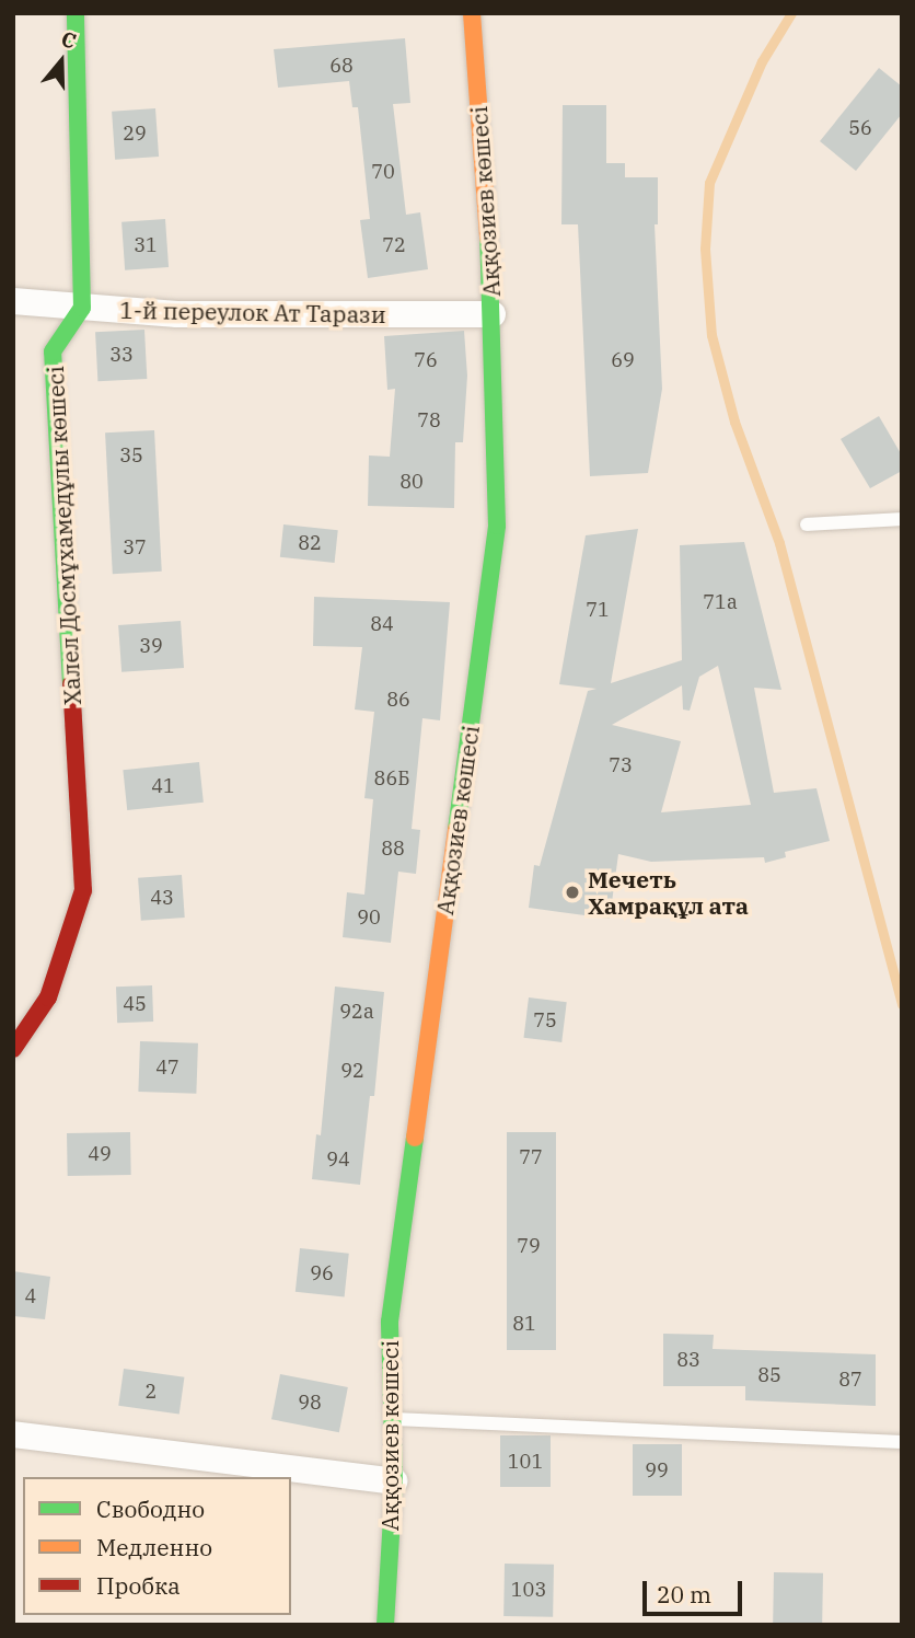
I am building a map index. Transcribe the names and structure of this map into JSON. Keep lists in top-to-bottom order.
{
  "streets": {
    "main road": ["Аққозиев көшесі", "Халел Досмұхамедұлы көшесі"],
    "street": ["1-й переулок Ат Тарази"]
  },
  "crossings": [
    ["Аққозиев көшесі", "1-й переулок Ат Тарази"],
    ["1-й переулок Ат Тарази", "Халел Досмұхамедұлы көшесі"]
  ],
  "places": ["Мечеть Хамрақұл ата"],
  "house_numbers": [
    "68",
    "56",
    "29",
    "70",
    "31",
    "72",
    "33",
    "76",
    "69",
    "78",
    "35",
    "80",
    "82",
    "37",
    "71а",
    "71",
    "84",
    "39",
    "86",
    "73",
    "86Б",
    "41",
    "88",
    "43",
    "90",
    "45",
    "92а",
    "75",
    "47",
    "92",
    "49",
    "77",
    "94",
    "79",
    "96",
    "4",
    "81",
    "83",
    "85",
    "87",
    "2",
    "98",
    "101",
    "99",
    "103"
  ],
  "legend": ["Свободно", "Медленно", "Пробка"],
  "scale_bar": "20 m",
  "north": "top"
}
